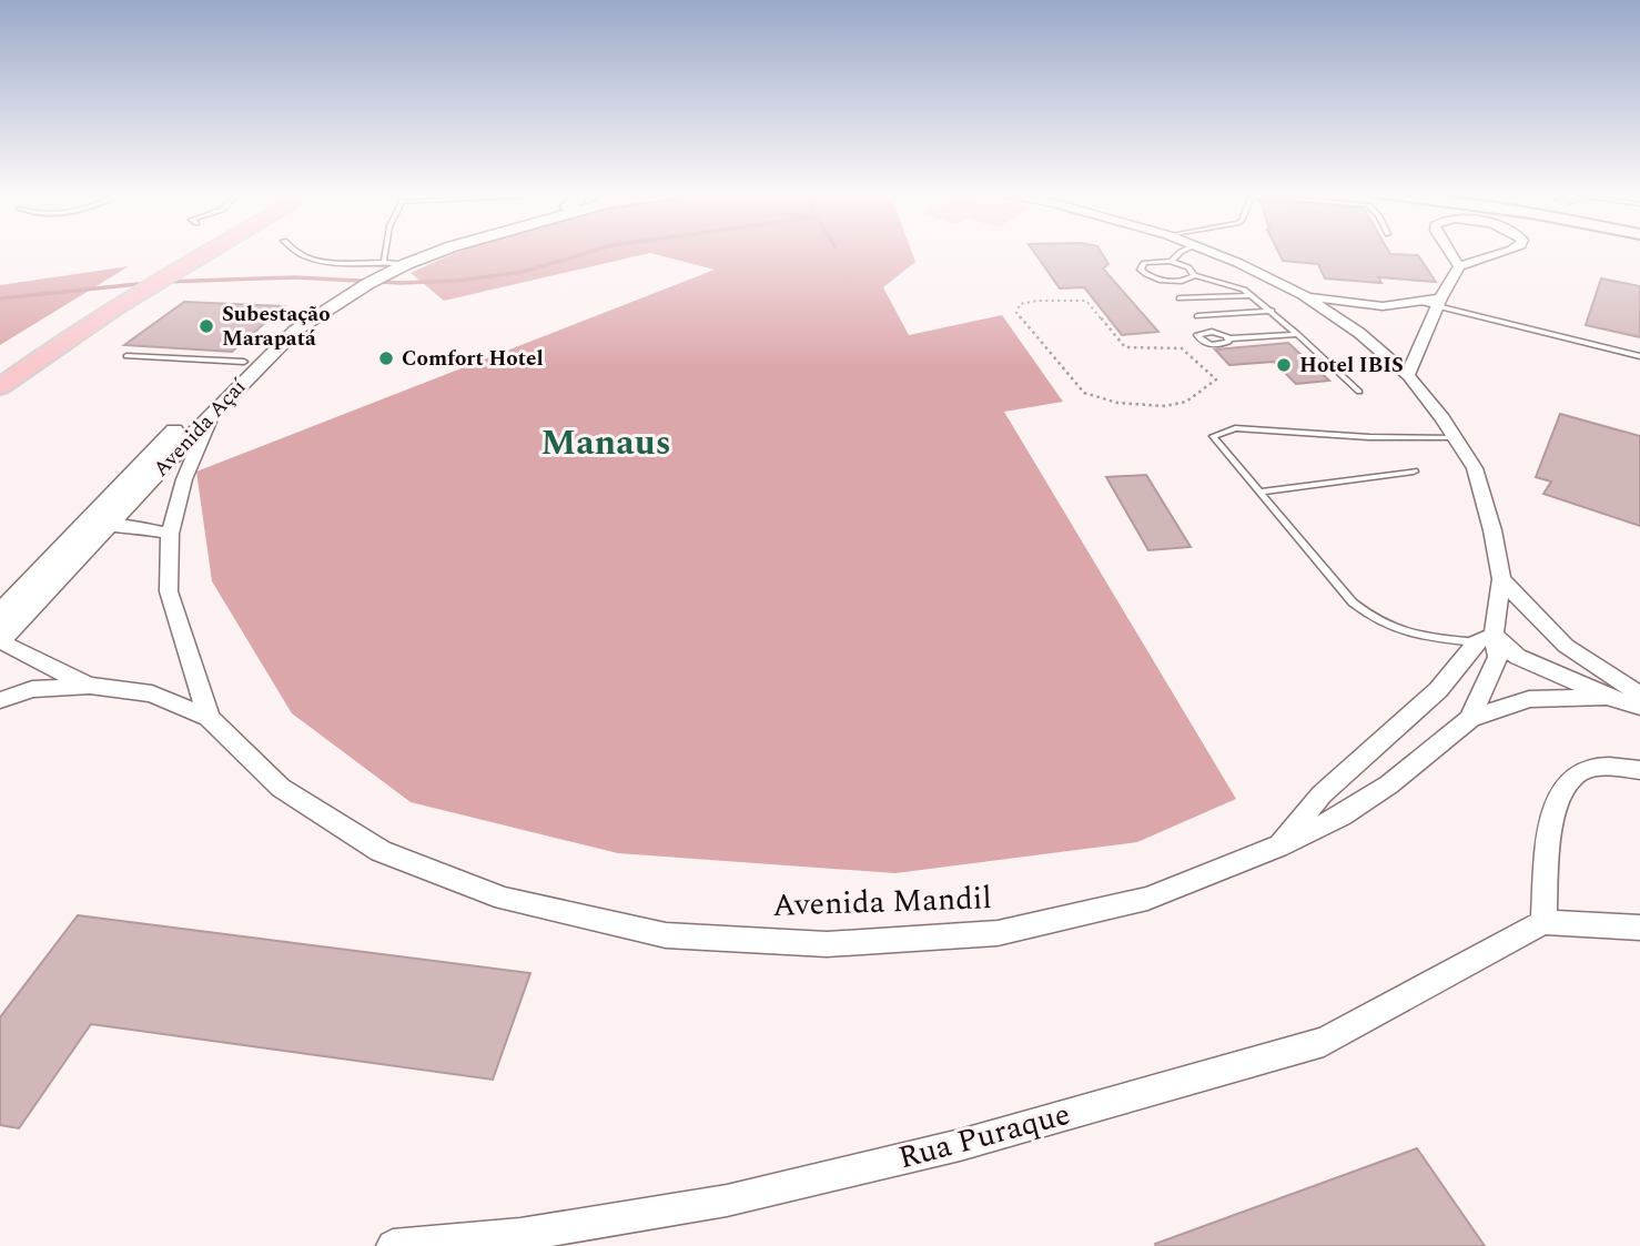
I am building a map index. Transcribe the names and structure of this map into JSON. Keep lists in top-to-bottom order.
{
  "streets": {
    "street": ["Avenida Açaí", "Avenida Mandil", "Rua Puraque"]
  },
  "crossings": [
    ["Avenida Açaí", "Avenida Mandil"]
  ],
  "districts": ["Manaus"],
  "places": ["Subestação Marapatá", "Comfort Hotel", "Hotel IBIS"]
}
